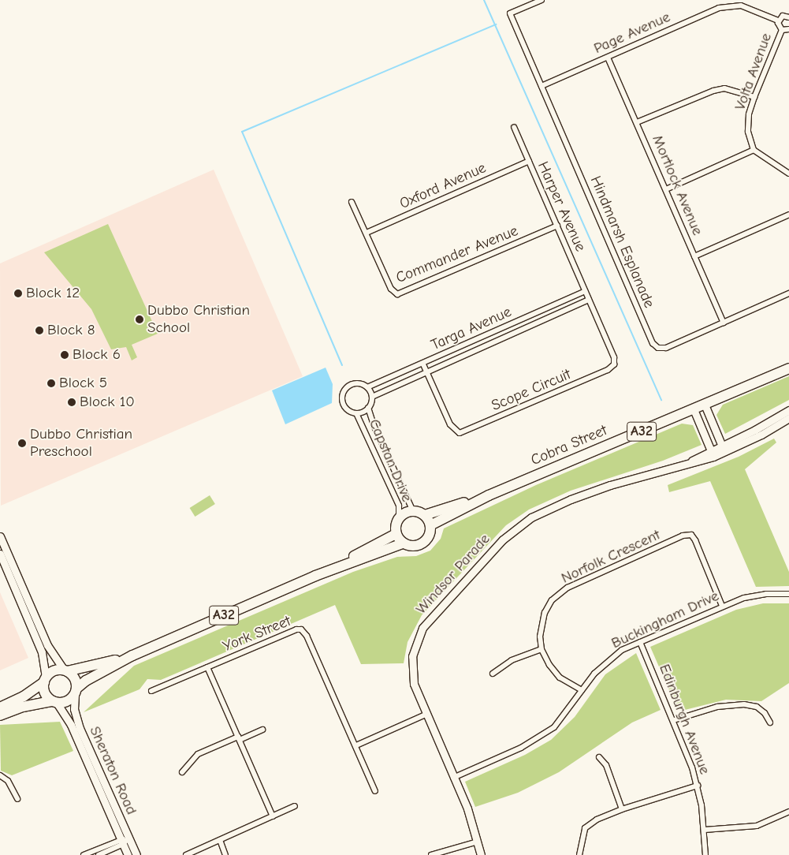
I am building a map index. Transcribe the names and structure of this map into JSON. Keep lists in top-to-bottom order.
{
  "streets": {
    "highway": ["A32", "Cobra Street"],
    "street": [
      "Page Avenue",
      "Volta Avenue",
      "Mortlock Avenue",
      "Oxford Avenue",
      "Harper Avenue",
      "Hindmarsh Esplanade",
      "Commander Avenue",
      "Targa Avenue",
      "Scope Circuit",
      "Capstan Drive",
      "Norfolk Crescent",
      "Windsor Parade",
      "Buckingham Drive",
      "York Street",
      "Edinburgh Avenue",
      "Sheraton Road"
    ]
  },
  "crossings": [
    ["Page Avenue", "Mortlock Avenue"],
    ["Page Avenue", "Hindmarsh Esplanade"],
    ["Mortlock Avenue", "Hindmarsh Esplanade"],
    ["Oxford Avenue", "Harper Avenue"],
    ["Oxford Avenue", "Commander Avenue"],
    ["Harper Avenue", "Commander Avenue"],
    ["Harper Avenue", "Targa Avenue"],
    ["Harper Avenue", "Scope Circuit"],
    ["Targa Avenue", "Scope Circuit"],
    ["Targa Avenue", "Capstan Drive"],
    ["A32", "Cobra Street"],
    ["A32", "Capstan Drive"],
    ["A32", "Sheraton Road"],
    ["Cobra Street", "Capstan Drive"],
    ["Norfolk Crescent", "Buckingham Drive"],
    ["Windsor Parade", "Buckingham Drive"],
    ["Buckingham Drive", "Edinburgh Avenue"]
  ],
  "places": [
    "Block 12",
    "Dubbo Christian School",
    "Block 8",
    "Block 6",
    "Block 5",
    "Block 10",
    "Dubbo Christian Preschool"
  ]
}
